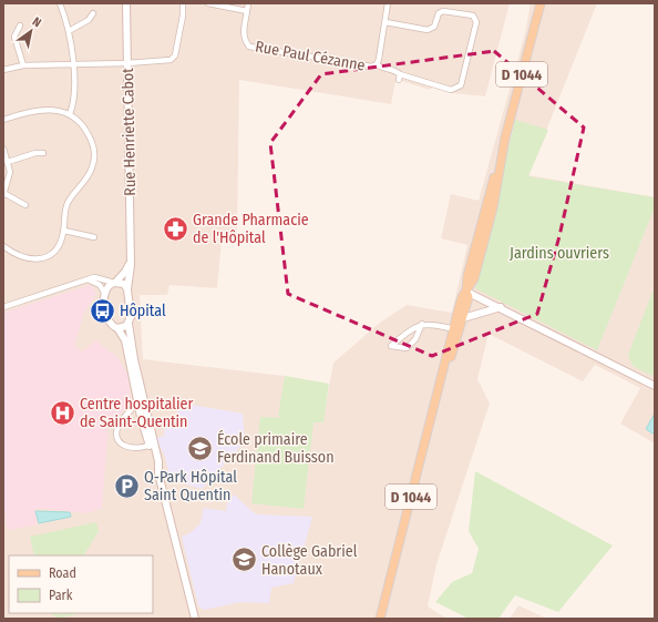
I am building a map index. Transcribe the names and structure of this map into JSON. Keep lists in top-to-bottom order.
{
  "streets": {
    "main road": ["D 1044"],
    "street": ["Rue Paul Cézanne", "Rue Henriette Cabot"]
  },
  "parks": ["Jardins ouvriers"],
  "places": {
    "pharmacy": ["Grande Pharmacie de l'Hôpital"],
    "bus stop": ["Hôpital"],
    "hospital": ["Centre hospitalier de Saint-Quentin"],
    "school or university": ["École primaire Ferdinand Buisson", "Collège Gabriel Hanotaux"],
    "parking": ["Q-Park Hôpital Saint Quentin"]
  },
  "legend": ["Road", "Park"],
  "north": "top right"
}
